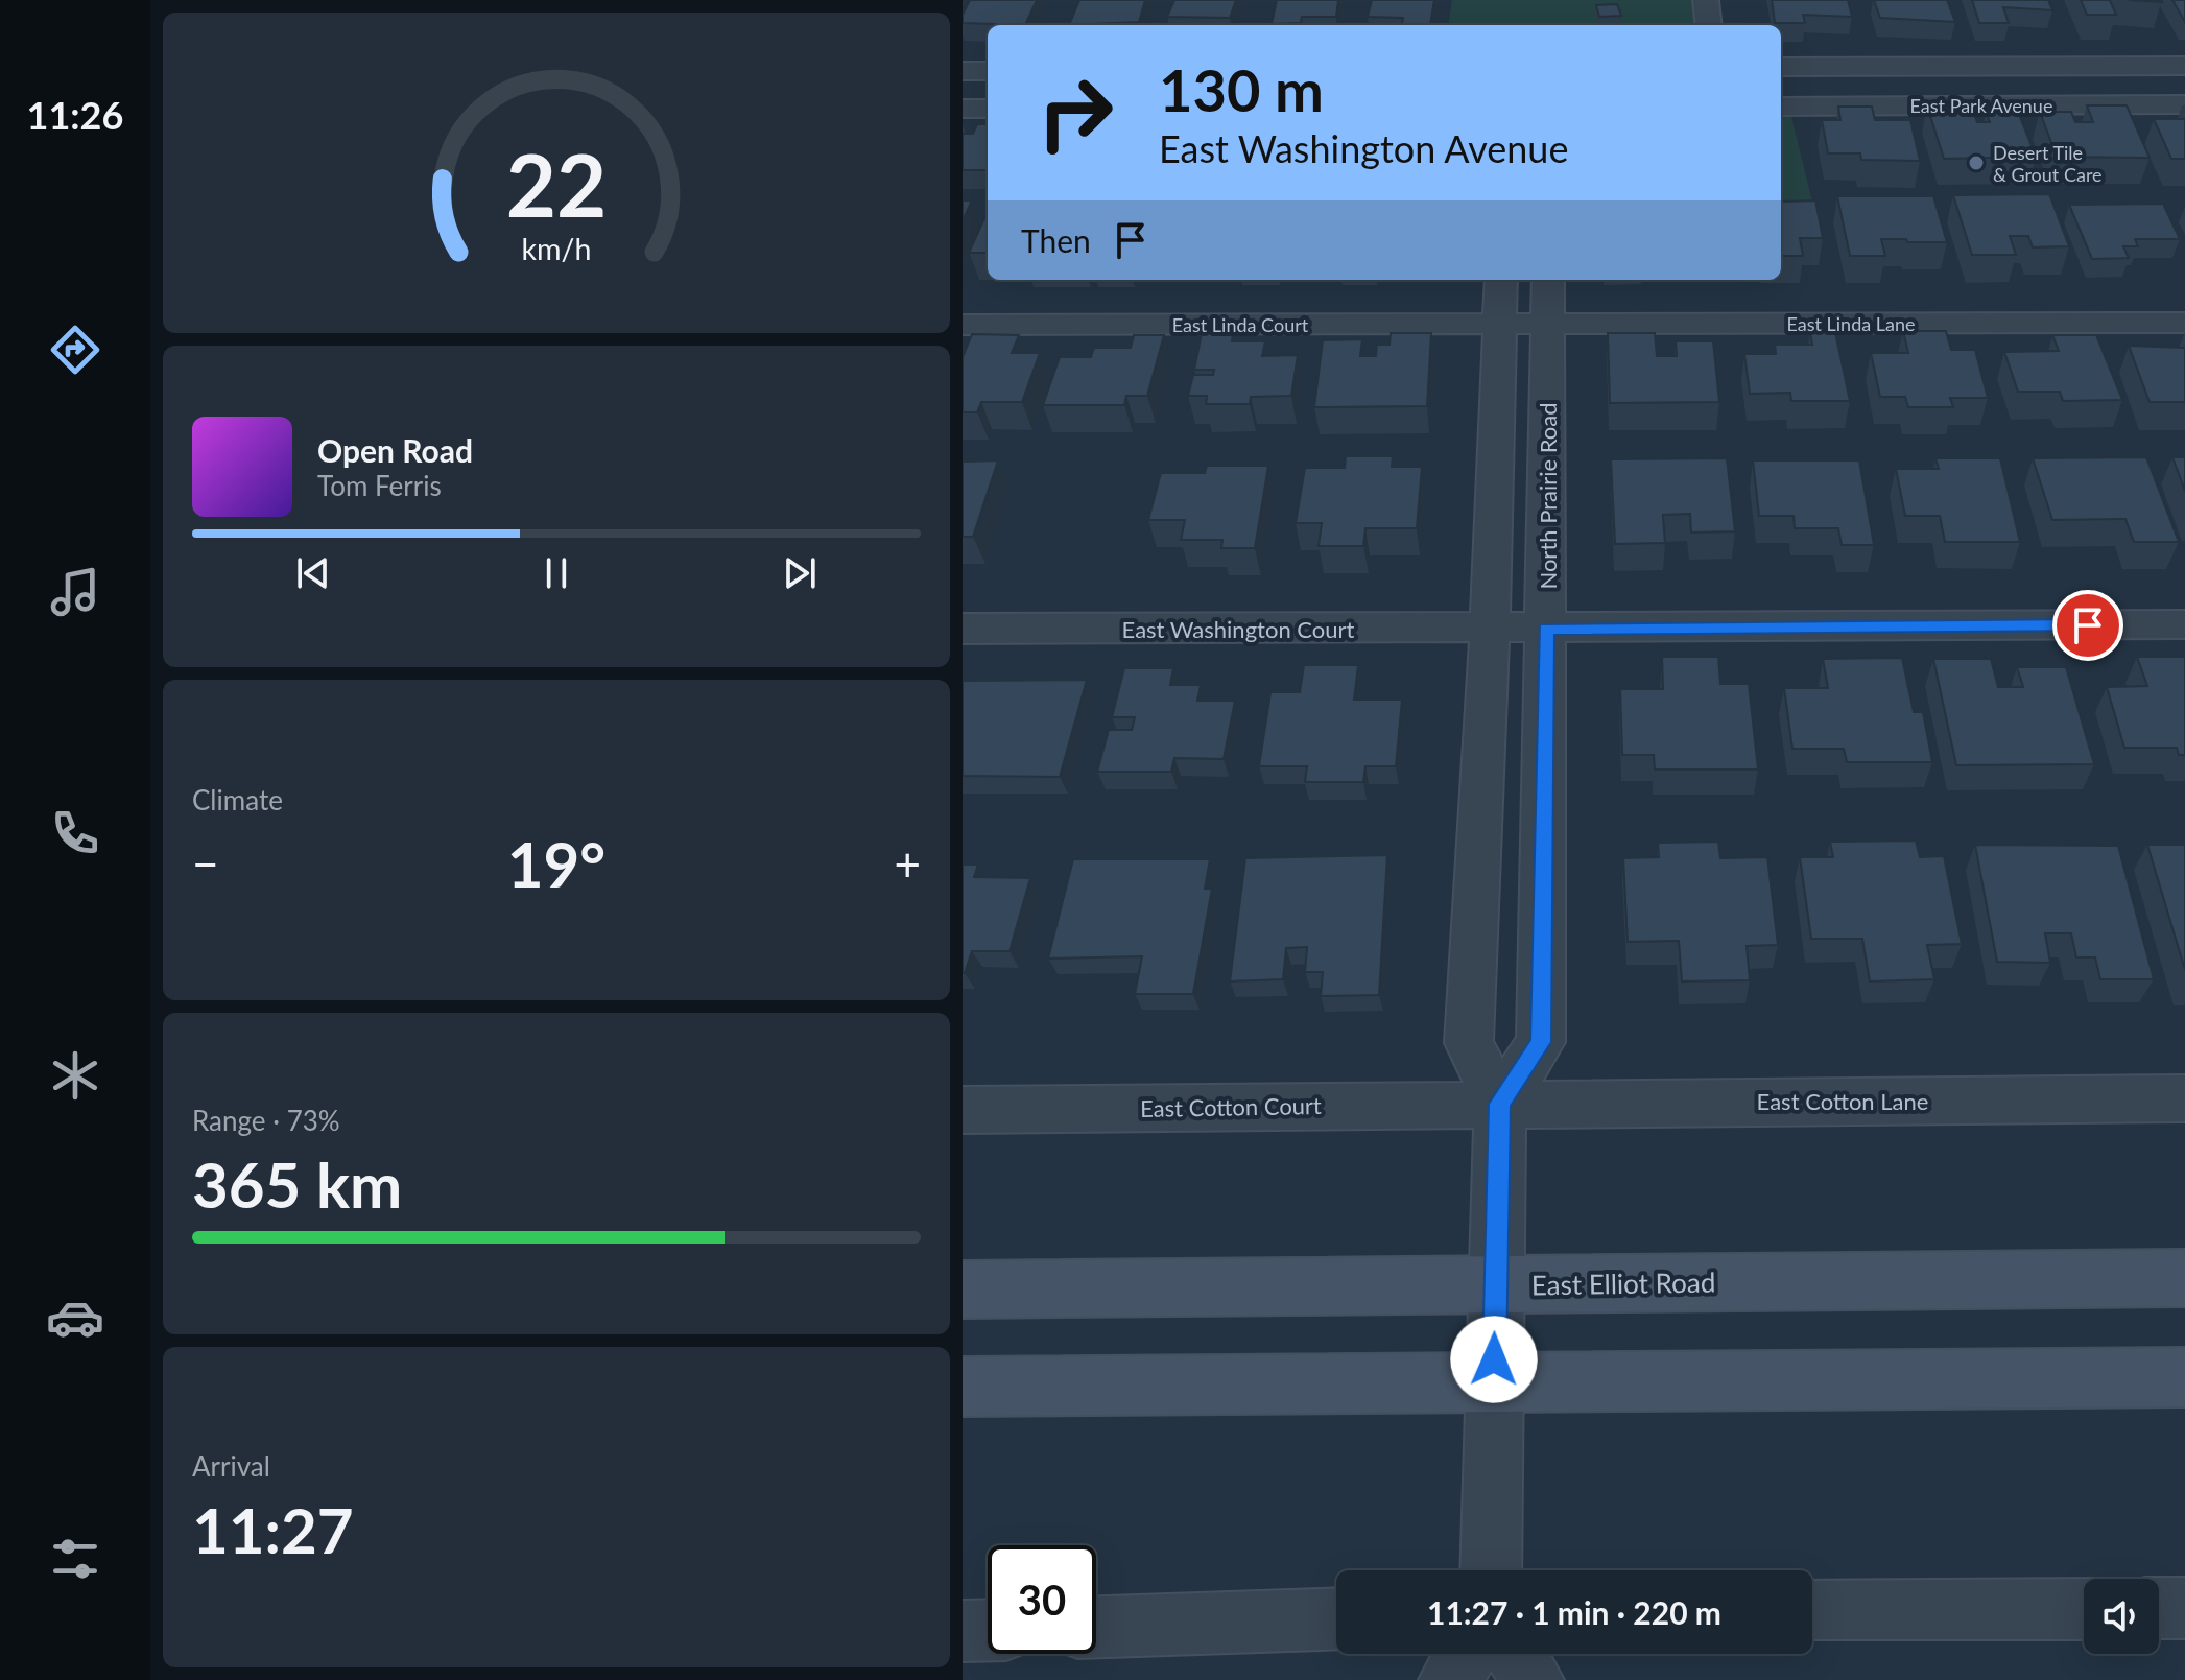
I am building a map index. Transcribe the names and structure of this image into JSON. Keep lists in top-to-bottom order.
{
  "streets": {
    "main road": ["East Elliot Road"],
    "street": [
      "East Park Avenue",
      "East Linda Lane",
      "East Linda Court",
      "North Prairie Road",
      "East Washington Court",
      "East Cotton Lane",
      "East Cotton Court"
    ]
  },
  "crossings": [
    ["East Linda Lane", "East Linda Court"],
    ["East Linda Lane", "North Prairie Road"],
    ["East Linda Court", "North Prairie Road"],
    ["North Prairie Road", "East Washington Court"],
    ["North Prairie Road", "East Cotton Lane"],
    ["North Prairie Road", "East Cotton Court"],
    ["North Prairie Road", "East Elliot Road"],
    ["East Cotton Lane", "East Cotton Court"]
  ],
  "places": ["Desert Tile & Grout Care"],
  "page": {
    "tabs": "11:26",
    "turn": ["130 m", "East Washington Avenue"],
    "then": "Then",
    "song": ["Open Road", "Tom Ferris"],
    "tile": [
      "Climate",
      ["Range · 73%", "365 km"],
      ["Arrival", "11:27"]
    ],
    "heat": ["−", "19°", "+"],
    "limit": "30",
    "trip": "11:27 · 1 min · 220 m",
    "gauge": ["22", "km/h"]
  }
}
